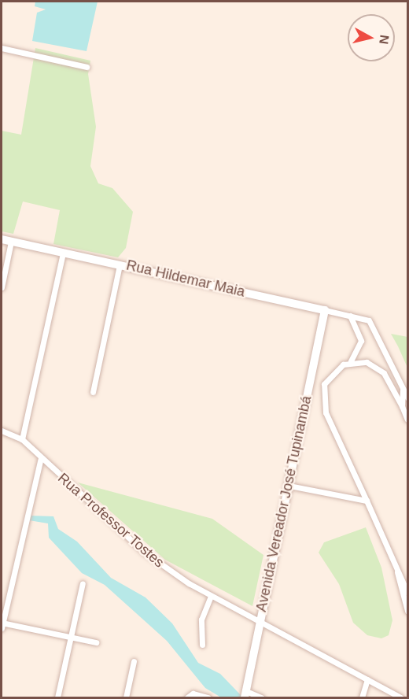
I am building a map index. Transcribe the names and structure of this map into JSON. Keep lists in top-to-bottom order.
{
  "streets": {
    "street": ["Rua Hildemar Maia", "Avenida Vereador José Tupinambá", "Rua Professor Tostes"]
  },
  "crossings": [
    ["Rua Hildemar Maia", "Avenida Vereador José Tupinambá"],
    ["Avenida Vereador José Tupinambá", "Rua Professor Tostes"]
  ],
  "north": "right"
}
